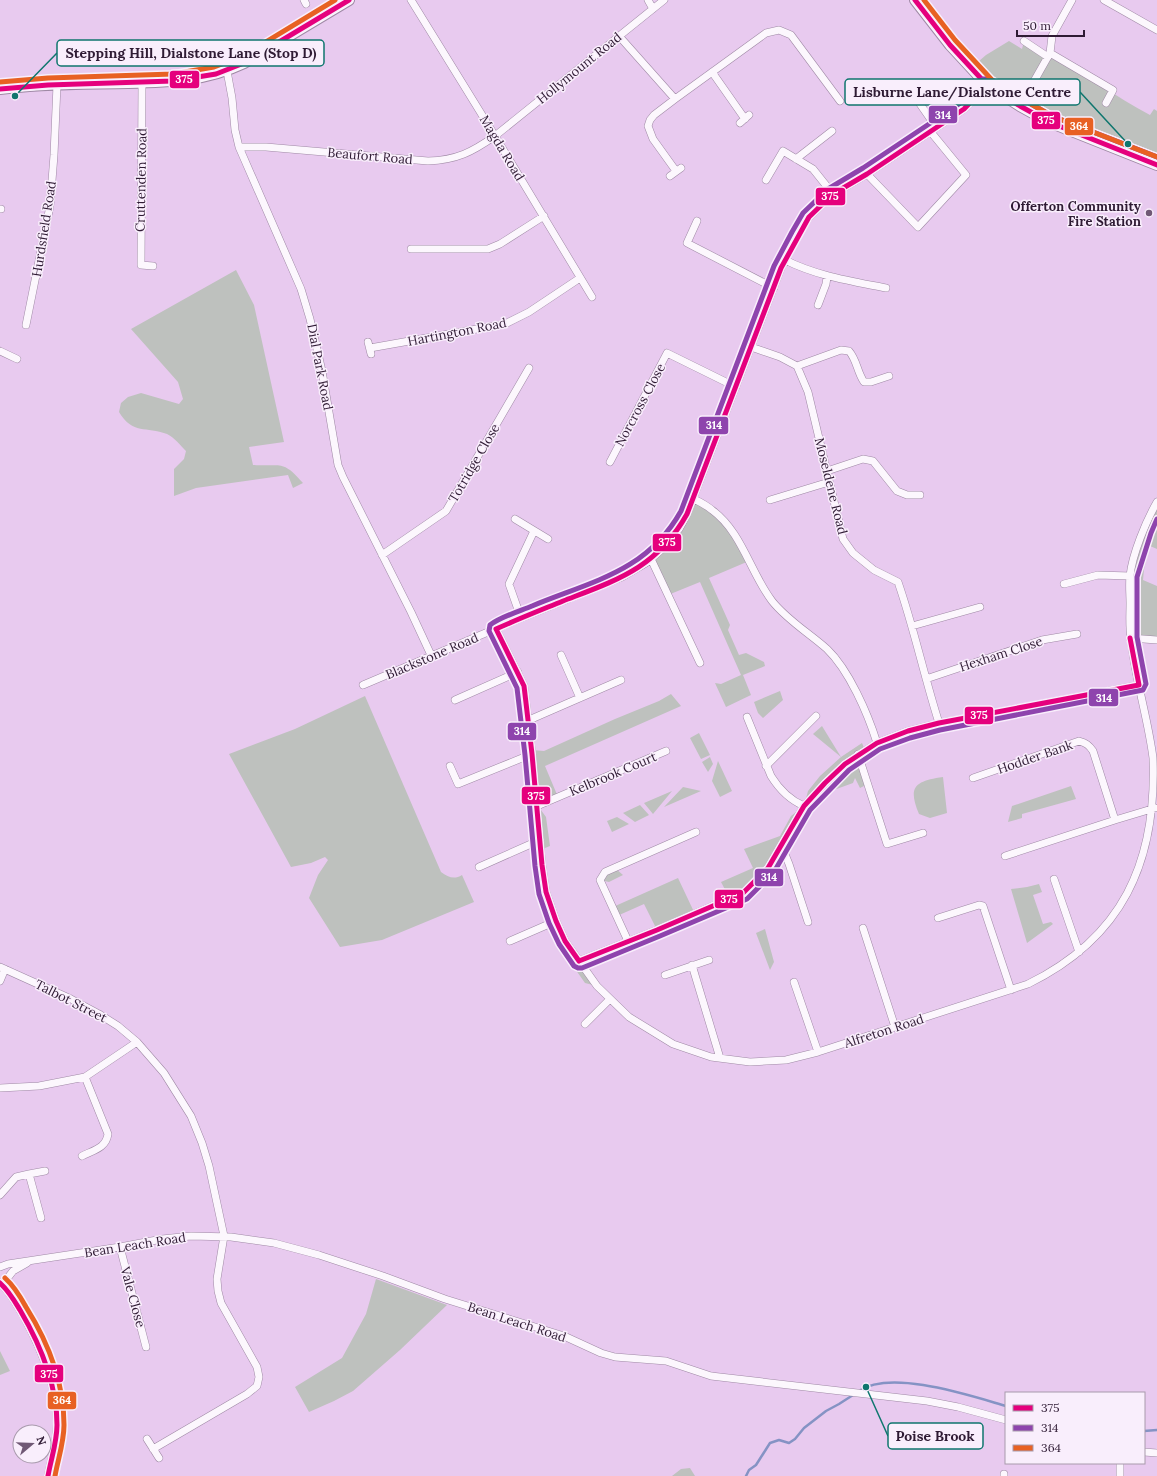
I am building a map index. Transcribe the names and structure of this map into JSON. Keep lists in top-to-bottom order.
{
  "streets": {
    "street": [
      "Hollymount Road",
      "Magda Road",
      "Beaufort Road",
      "Cruttenden Road",
      "Hurdsfield Road",
      "Hartington Road",
      "Dial Park Road",
      "Norcross Close",
      "Totridge Close",
      "Moseldene Road",
      "Hexham Close",
      "Blackstone Road",
      "Hodder Bank",
      "Kelbrook Court",
      "Talbot Street",
      "Alfreton Road",
      "Bean Leach Road",
      "Vale Close"
    ]
  },
  "crossings": [
    ["Hollymount Road", "Magda Road"],
    ["Hollymount Road", "Beaufort Road"],
    ["Magda Road", "Beaufort Road"],
    ["Magda Road", "Hartington Road"],
    ["Beaufort Road", "Dial Park Road"],
    ["Dial Park Road", "Totridge Close"],
    ["Dial Park Road", "Blackstone Road"],
    ["Norcross Close", "Blackstone Road"],
    ["Moseldene Road", "Hexham Close"],
    ["Blackstone Road", "Alfreton Road"],
    ["Kelbrook Court", "Alfreton Road"],
    ["Talbot Street", "Bean Leach Road"],
    ["Bean Leach Road", "Vale Close"]
  ],
  "places": [
    "Stepping Hill, Dialstone Lane (Stop D)",
    "Lisburne Lane/Dialstone Centre",
    "Offerton Community Fire Station",
    "Poise Brook"
  ],
  "lines": ["transit line 375", "transit line 364", "transit line 314"],
  "legend": ["375", "314", "364"],
  "scale_bar": "50 m",
  "north": "right"
}
